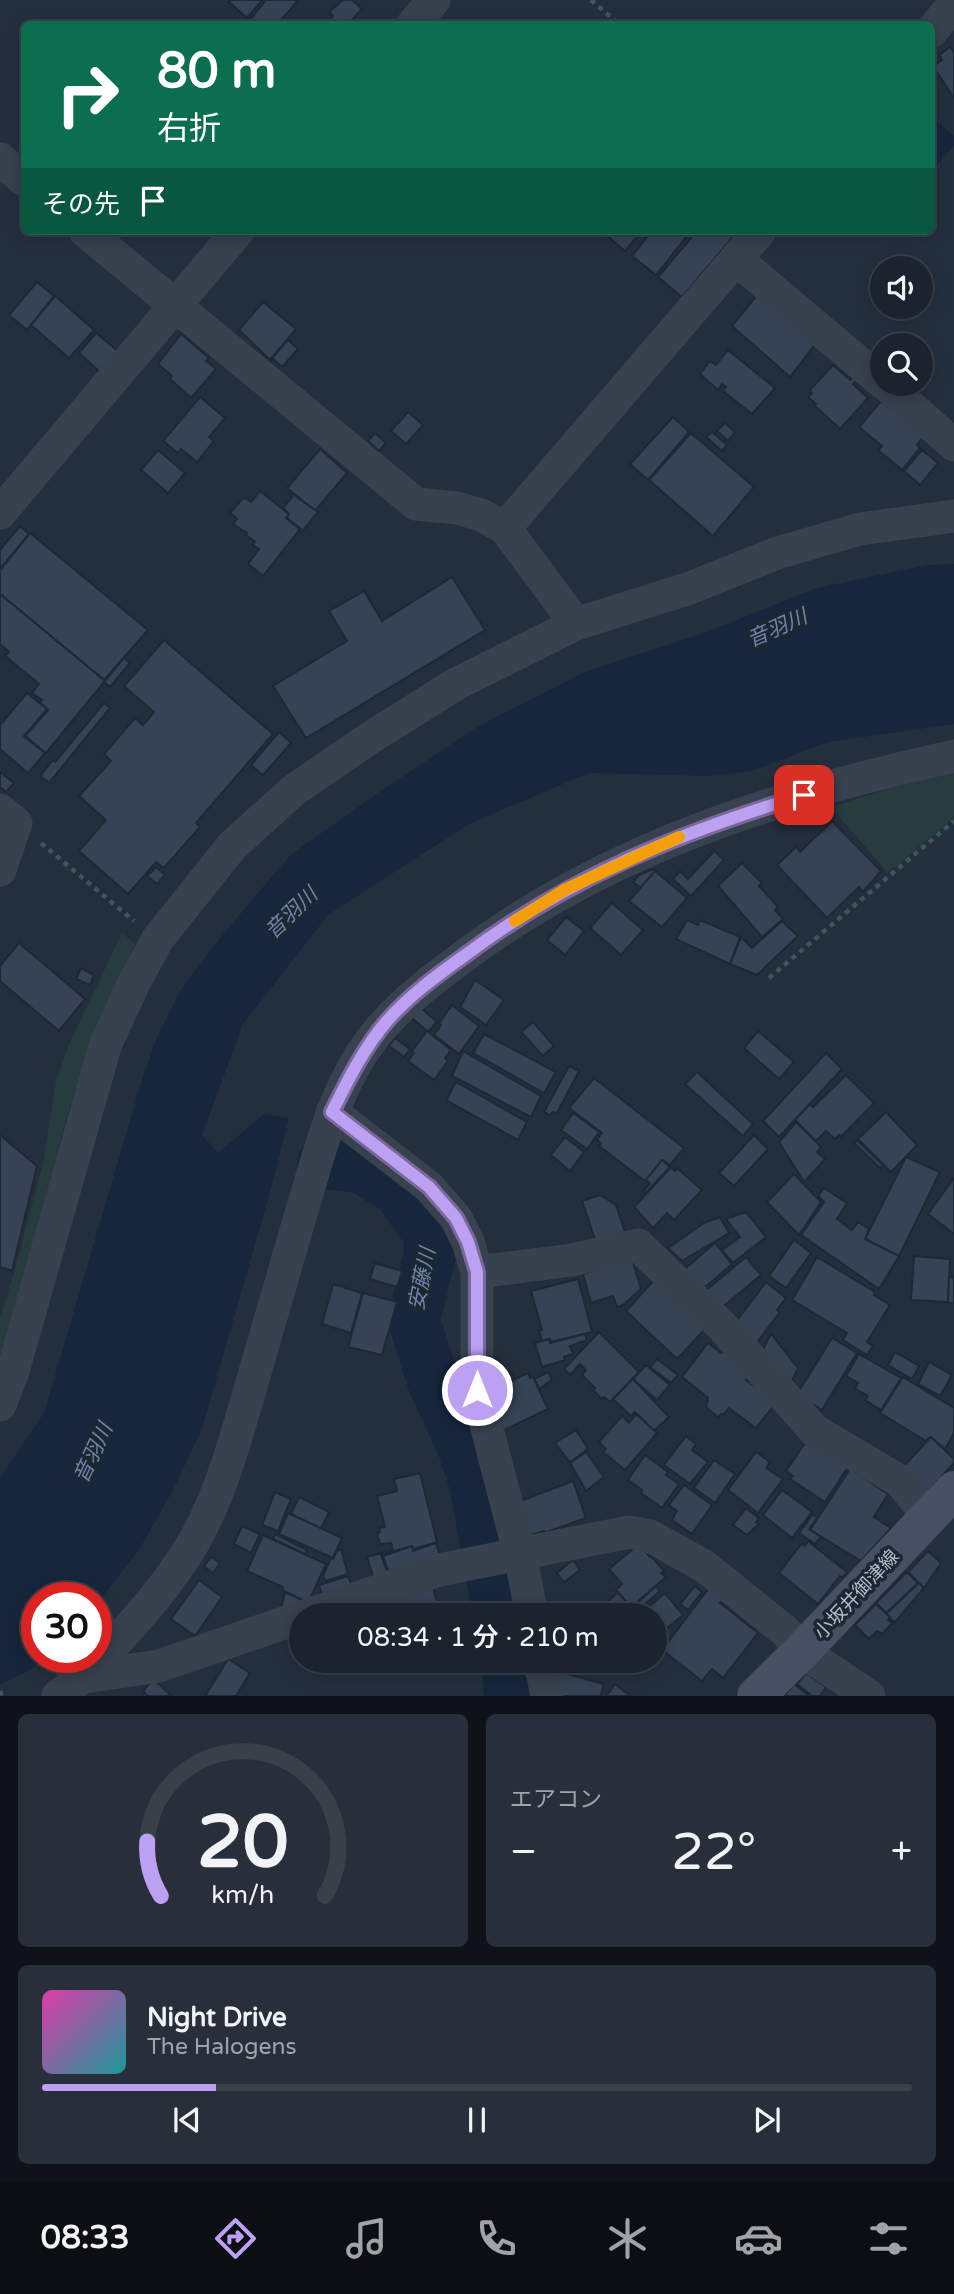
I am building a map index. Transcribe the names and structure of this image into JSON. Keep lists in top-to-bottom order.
{
  "streets": {
    "main road": ["小坂井御津線"]
  },
  "water": ["音羽川", "安藤川"],
  "page": {
    "turn": ["80 m", "右折"],
    "then": "その先",
    "limit": "30",
    "trip": "08:34 · 1 分 · 210 m",
    "tile": "エアコン",
    "heat": ["−", "22°", "+"],
    "song": ["Night Drive", "The Halogens"],
    "tabs": "08:33",
    "gauge": ["20", "km/h"]
  }
}
